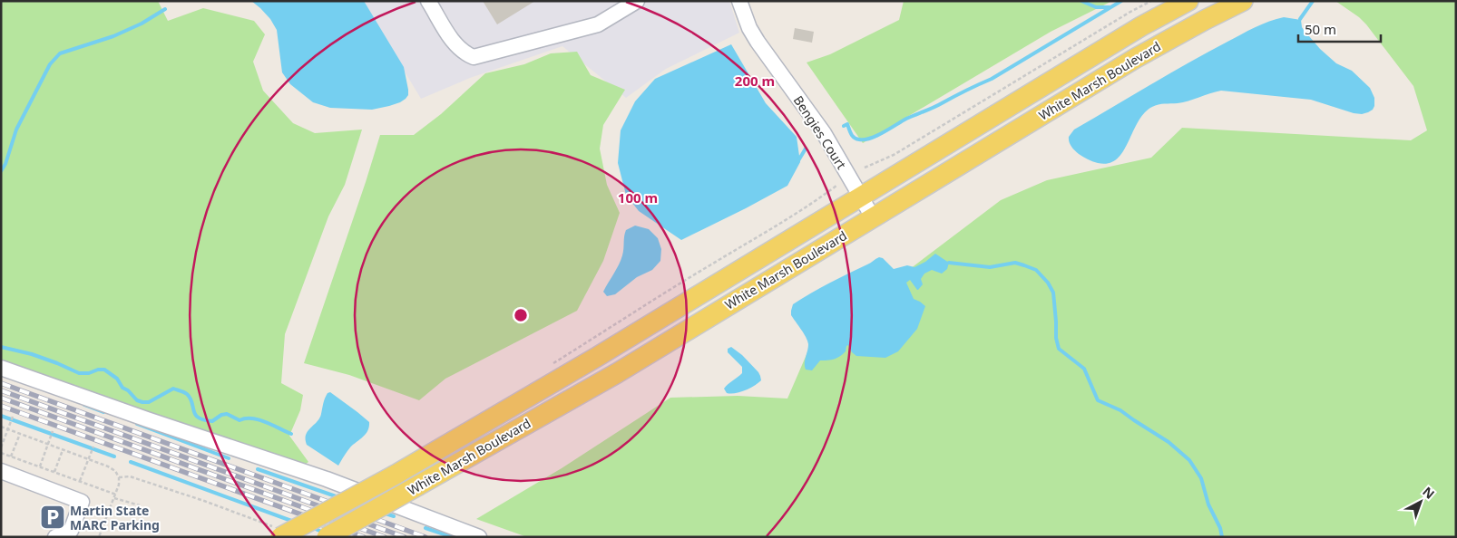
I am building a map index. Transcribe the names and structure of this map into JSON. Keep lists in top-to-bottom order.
{
  "streets": {
    "main road": ["White Marsh Boulevard"],
    "street": ["Bengies Court"]
  },
  "crossings": [
    ["White Marsh Boulevard", "Bengies Court"]
  ],
  "places": {
    "parking": ["Martin State MARC Parking"]
  },
  "scale_bar": "50 m",
  "north": "top right",
  "rings": ["200 m", "100 m"]
}
